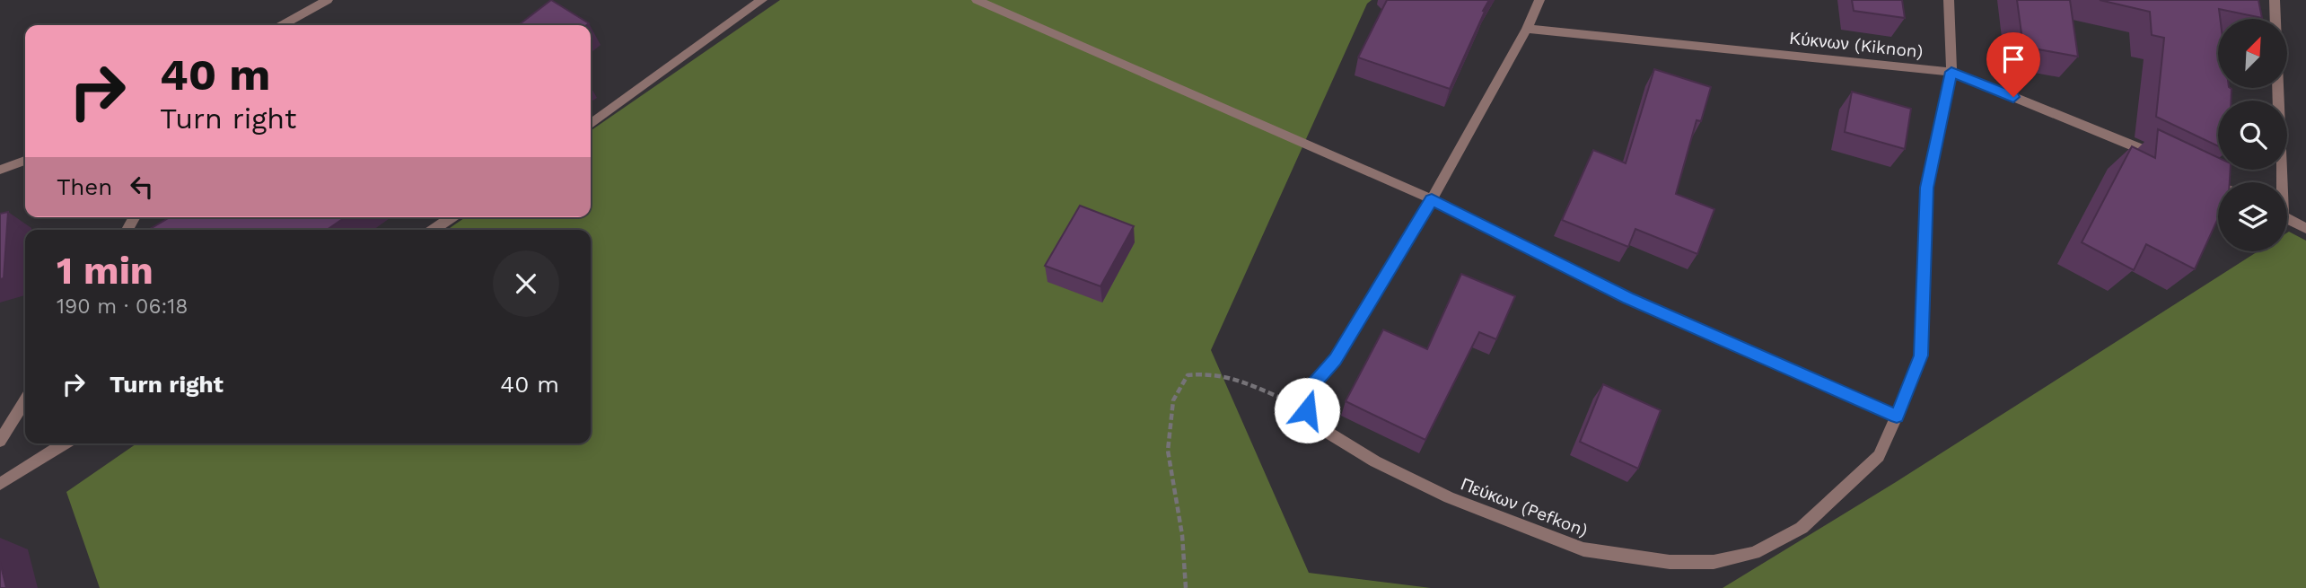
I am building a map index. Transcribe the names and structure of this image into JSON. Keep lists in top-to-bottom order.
{
  "streets": {
    "street": ["Κύκνων (Kiknon)", "Πεύκων (Pefkon)"]
  },
  "crossings": [
    ["Κύκνων (Kiknon)", "Πεύκων (Pefkon)"]
  ],
  "north": "top right",
  "page": {
    "turn": ["40 m", "Turn right"],
    "then": "Then",
    "heading": ["1 min", "190 m · 06:18"],
    "list": [
      {
        "name": "Turn right",
        "value": "40 m"
      }
    ]
  }
}
